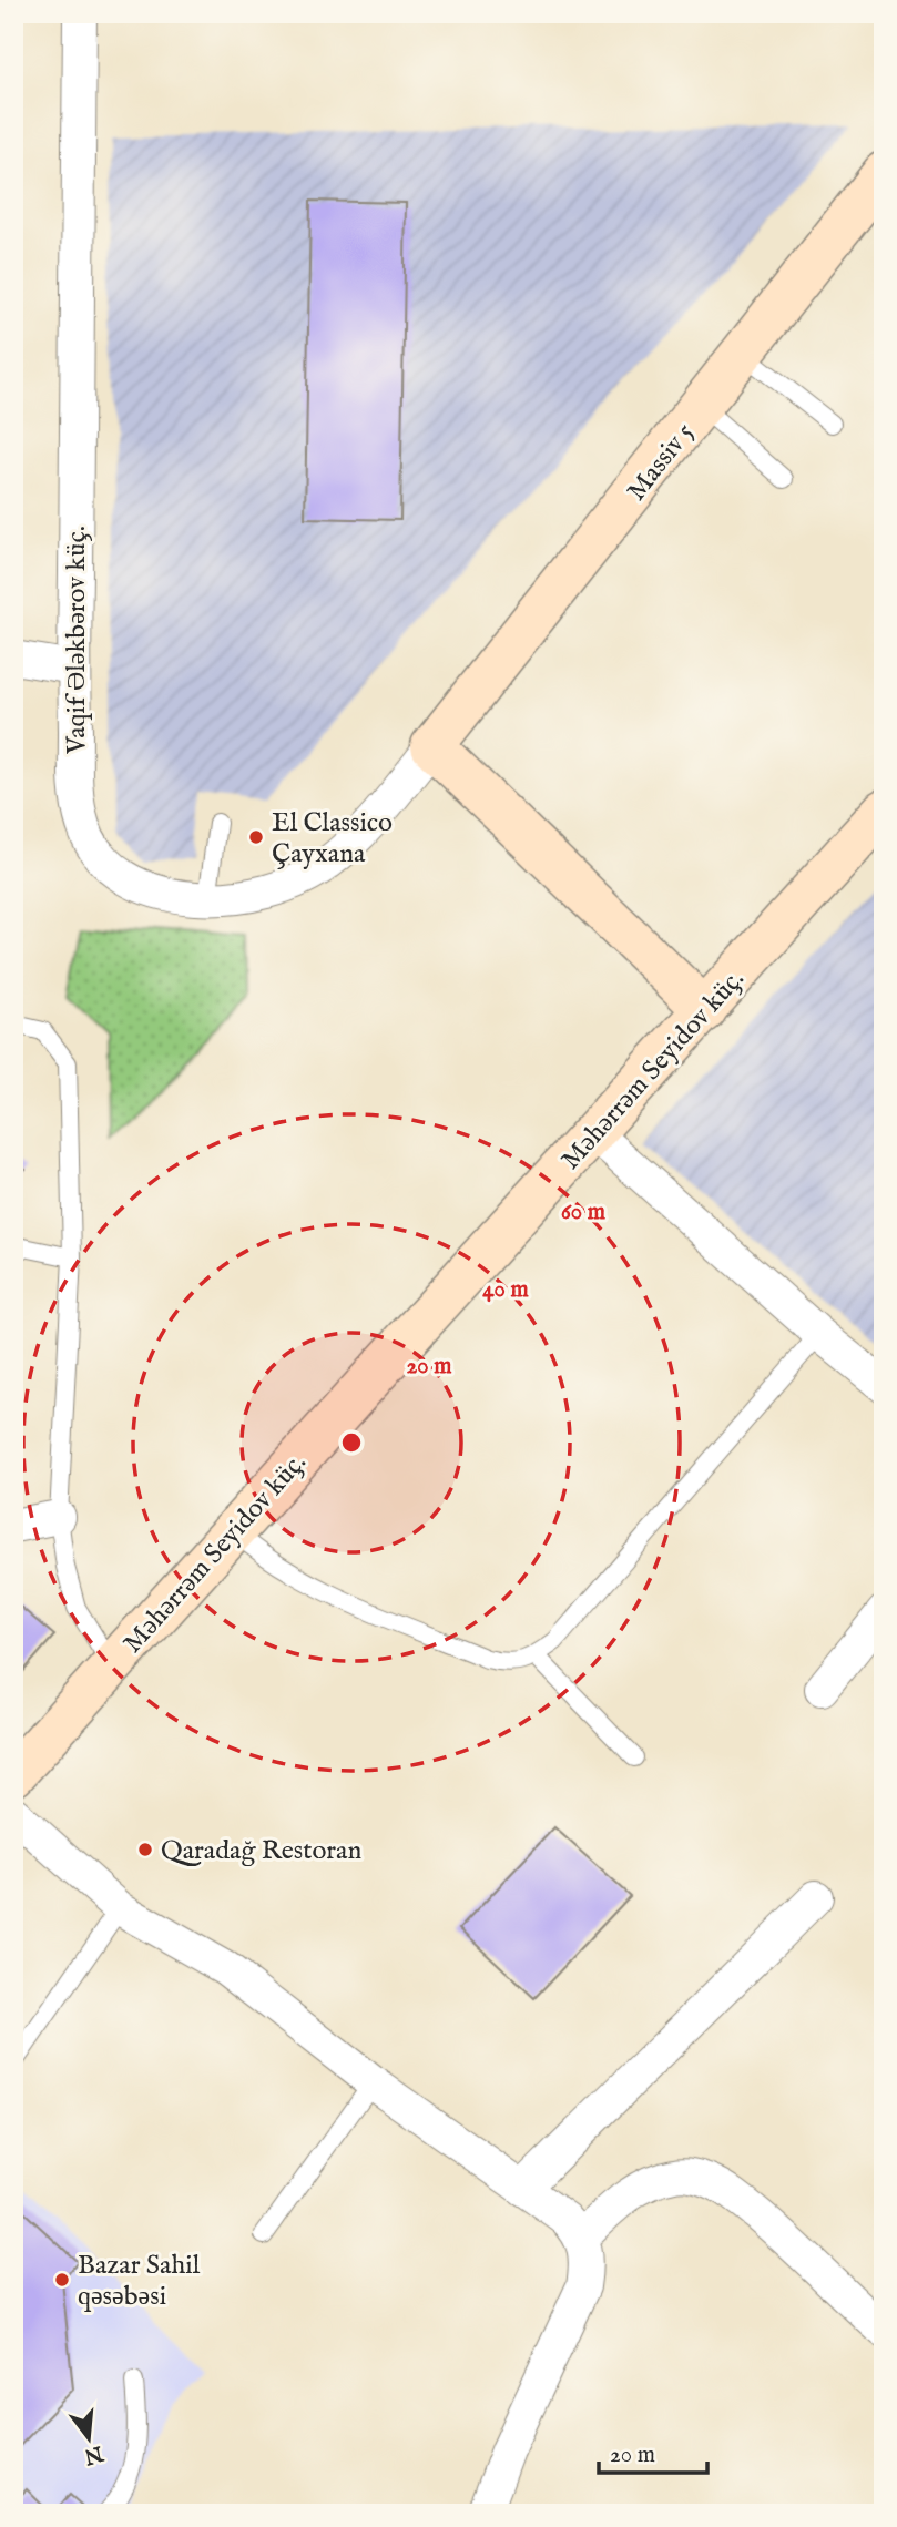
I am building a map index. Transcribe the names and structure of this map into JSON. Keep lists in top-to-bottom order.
{
  "streets": {
    "main road": ["Massiv 5", "Məhərrəm Seyidov küç."],
    "street": ["Vaqif Ələkbərov küç."]
  },
  "crossings": [
    ["Massiv 5", "Vaqif Ələkbərov küç."]
  ],
  "places": ["El Classico Çayxana", "Qaradağ Restoran", "Bazar Sahil qəsəbəsi"],
  "scale_bar": "20 m",
  "north": "bottom",
  "rings": ["60 m", "40 m", "20 m"]
}
